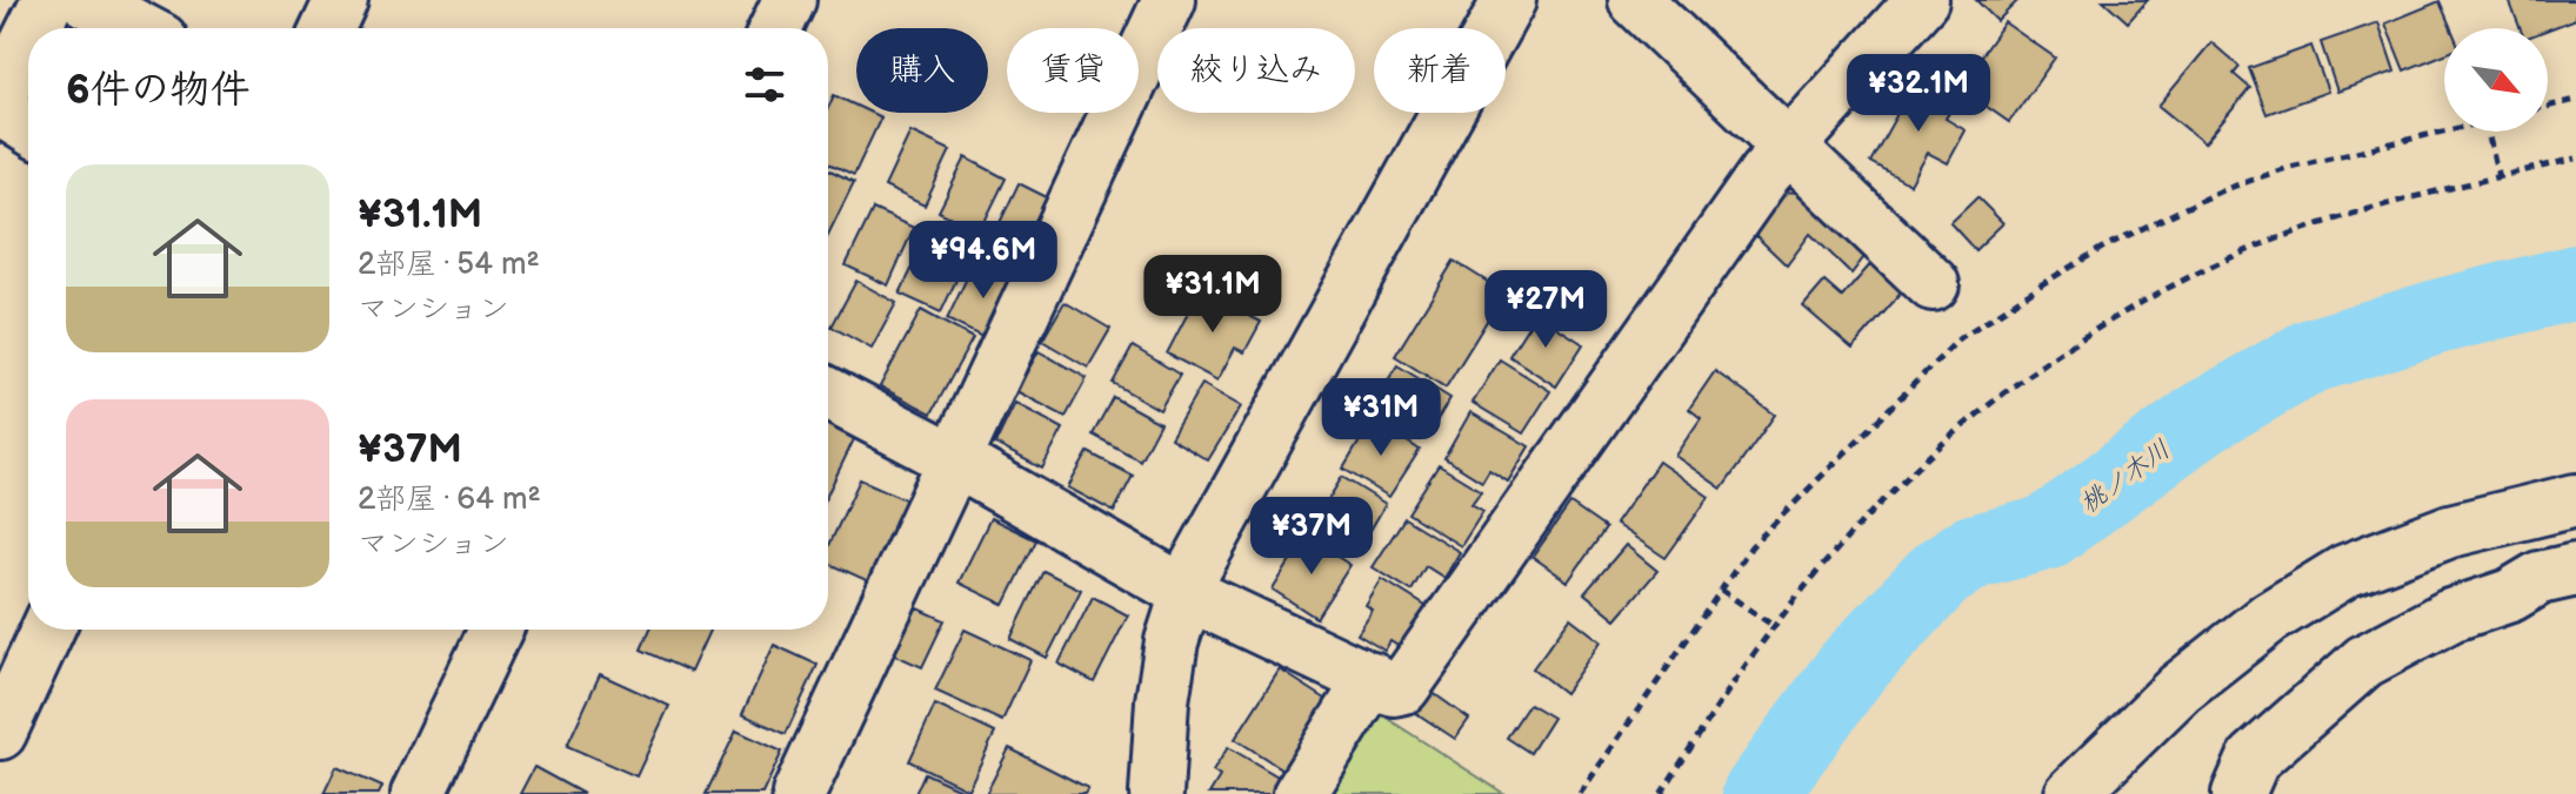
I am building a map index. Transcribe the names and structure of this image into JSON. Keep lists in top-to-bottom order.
{
  "water": ["桃ノ木川"],
  "north": "bottom right",
  "page": {
    "chip": [
      "購入",
      "賃貸",
      "絞り込み",
      "新着"
    ],
    "heading": "6件の物件",
    "price": [
      "¥32.1M",
      "¥94.6M",
      "¥31.1M",
      "¥27M",
      "¥31M",
      "¥37M"
    ],
    "list": [
      {
        "name": "¥31.1M",
        "note": "2部屋 · 54 m² · マンション"
      },
      {
        "name": "¥37M",
        "note": "2部屋 · 64 m² · マンション"
      }
    ]
  }
}
